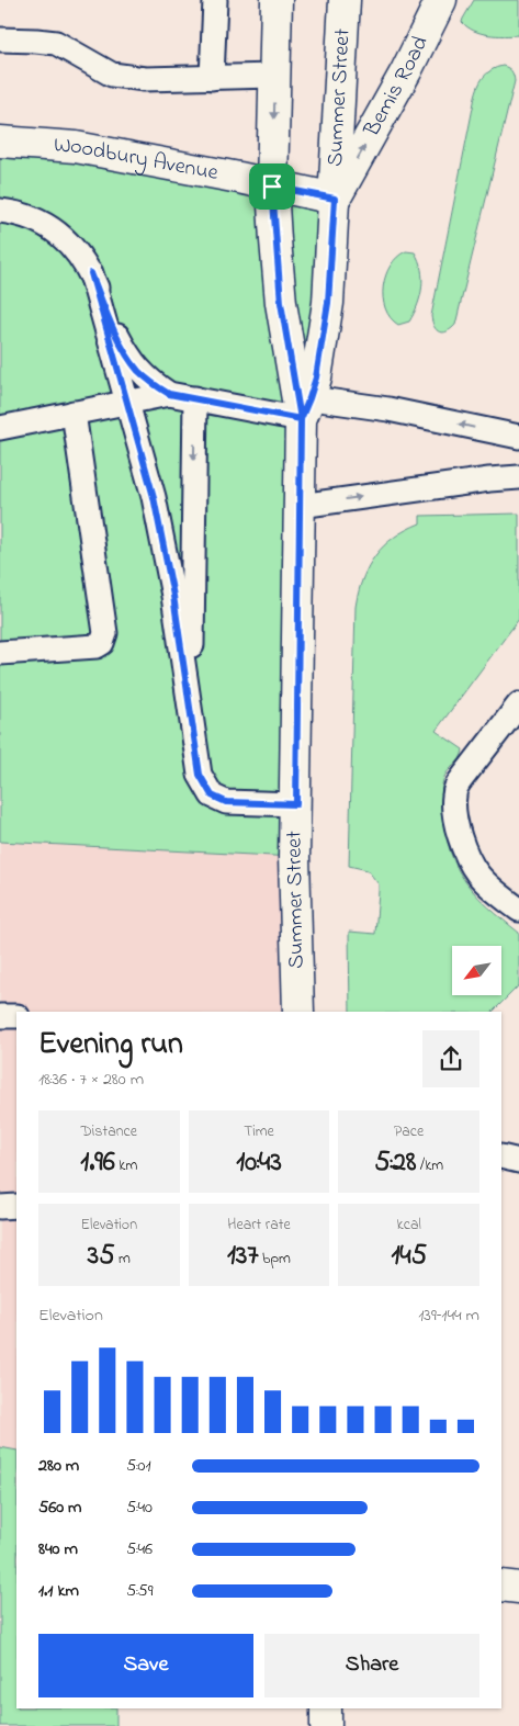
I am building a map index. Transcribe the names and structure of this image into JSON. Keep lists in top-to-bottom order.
{
  "streets": {
    "main road": ["Bemis Road", "Summer Street", "Woodbury Avenue"]
  },
  "crossings": [
    ["Bemis Road", "Summer Street"],
    ["Bemis Road", "Woodbury Avenue"],
    ["Summer Street", "Woodbury Avenue"]
  ],
  "one_way": ["Bemis Road"],
  "north": "bottom left",
  "page": {
    "heading": ["Evening run", "18:36 · 7 × 280 m"],
    "stats": [
      ["Distance", "1.96 km"],
      ["Time", "10:43"],
      ["Pace", "5:28 /km"],
      ["Elevation", "35 m"],
      ["Heart rate", "137 bpm"],
      ["kcal", "145"]
    ],
    "chart": ["Elevation", "139–144 m"],
    "list": [
      {
        "name": "280 m",
        "note": "5:01"
      },
      {
        "name": "560 m",
        "note": "5:40"
      },
      {
        "name": "840 m",
        "note": "5:46"
      },
      {
        "name": "1.1 km",
        "note": "5:59"
      }
    ],
    "buttons": ["Save", "Share"]
  }
}
